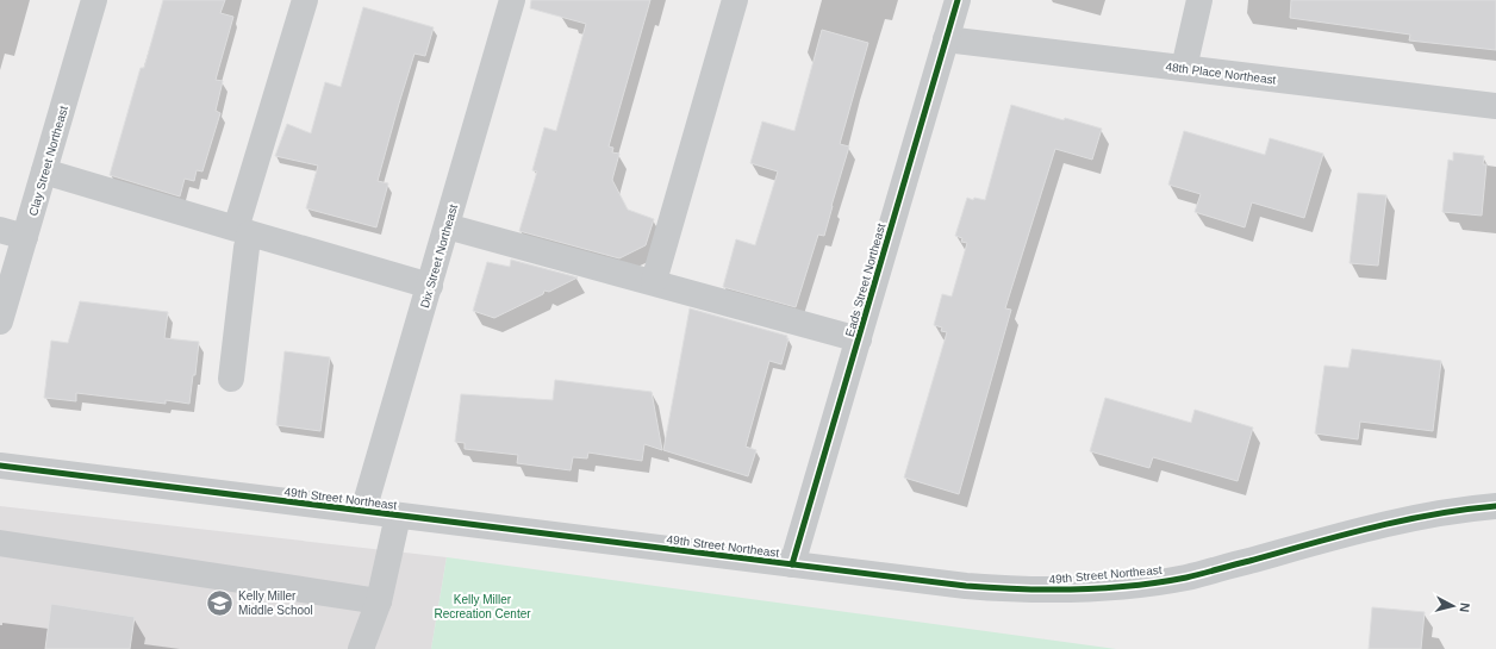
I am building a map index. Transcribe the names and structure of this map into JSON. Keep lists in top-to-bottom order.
{
  "streets": {
    "street": [
      "48th Place Northeast",
      "Clay Street Northeast",
      "Dix Street Northeast",
      "Eads Street Northeast",
      "49th Street Northeast"
    ]
  },
  "crossings": [
    ["48th Place Northeast", "Eads Street Northeast"],
    ["Dix Street Northeast", "49th Street Northeast"],
    ["Eads Street Northeast", "49th Street Northeast"]
  ],
  "parks": ["Kelly Miller Recreation Center"],
  "places": {
    "school or university": ["Kelly Miller Middle School"]
  },
  "north": "right"
}
